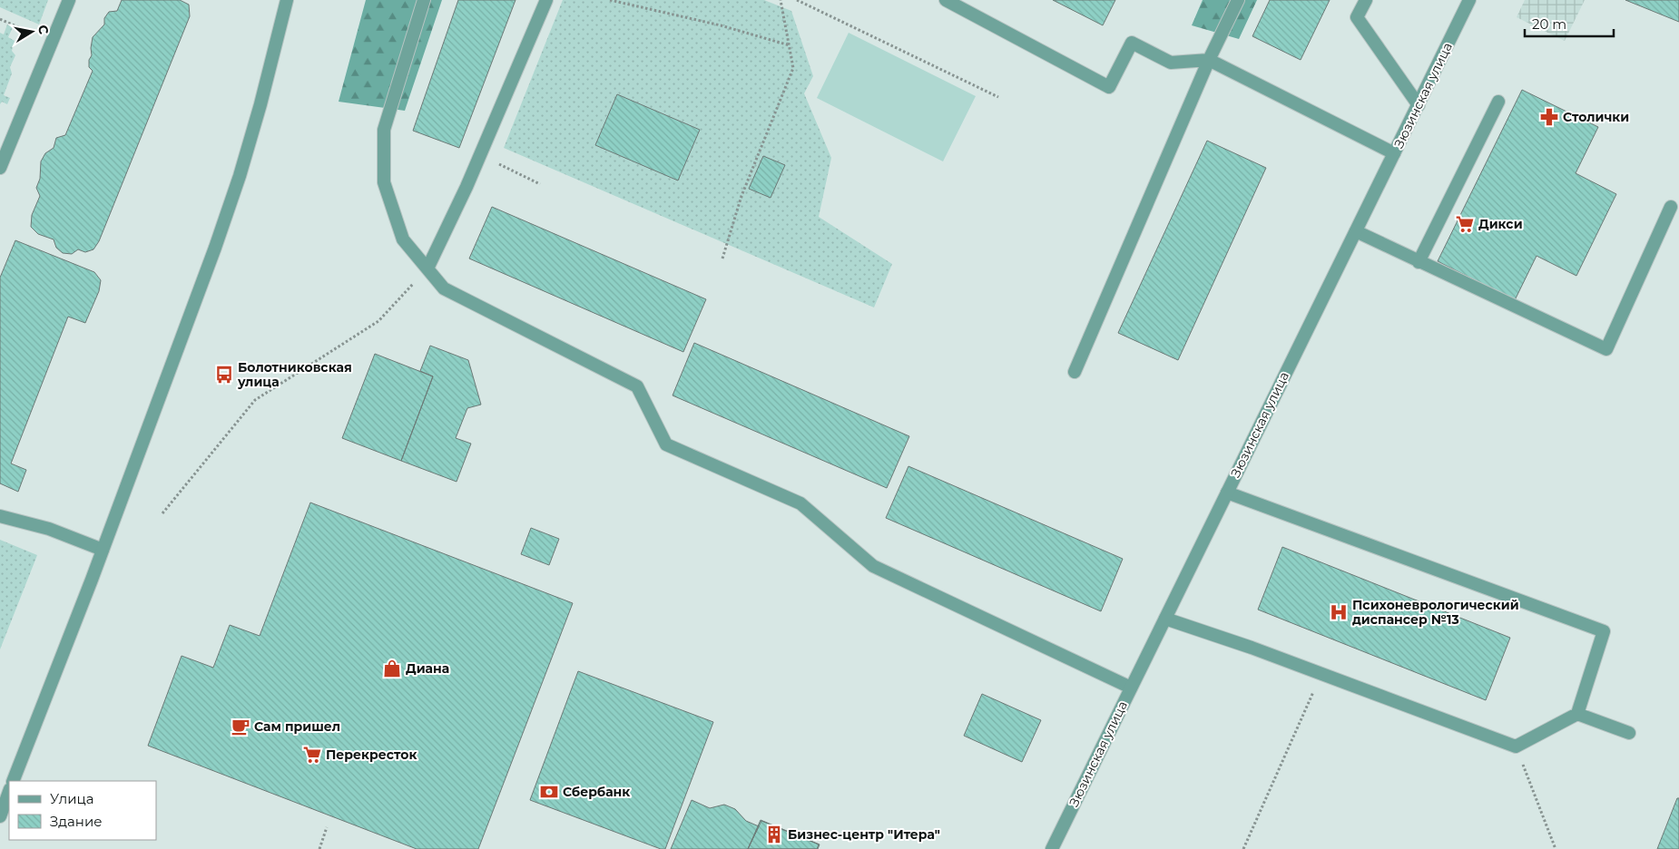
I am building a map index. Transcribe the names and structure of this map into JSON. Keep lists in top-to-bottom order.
{
  "streets": {
    "street": ["Зюзинская улица"]
  },
  "places": {
    "pharmacy": ["Столички"],
    "supermarket": ["Дикси", "Перекресток"],
    "bus stop": ["Болотниковская улица"],
    "hospital": ["Психоневрологический диспансер №13"],
    "shop": ["Диана"],
    "cafe": ["Сам пришел"],
    "bank": ["Сбербанк"],
    "building": ["Бизнес-центр \"Итера\""]
  },
  "legend": ["Улица", "Здание"],
  "scale_bar": "20 m",
  "north": "right"
}
